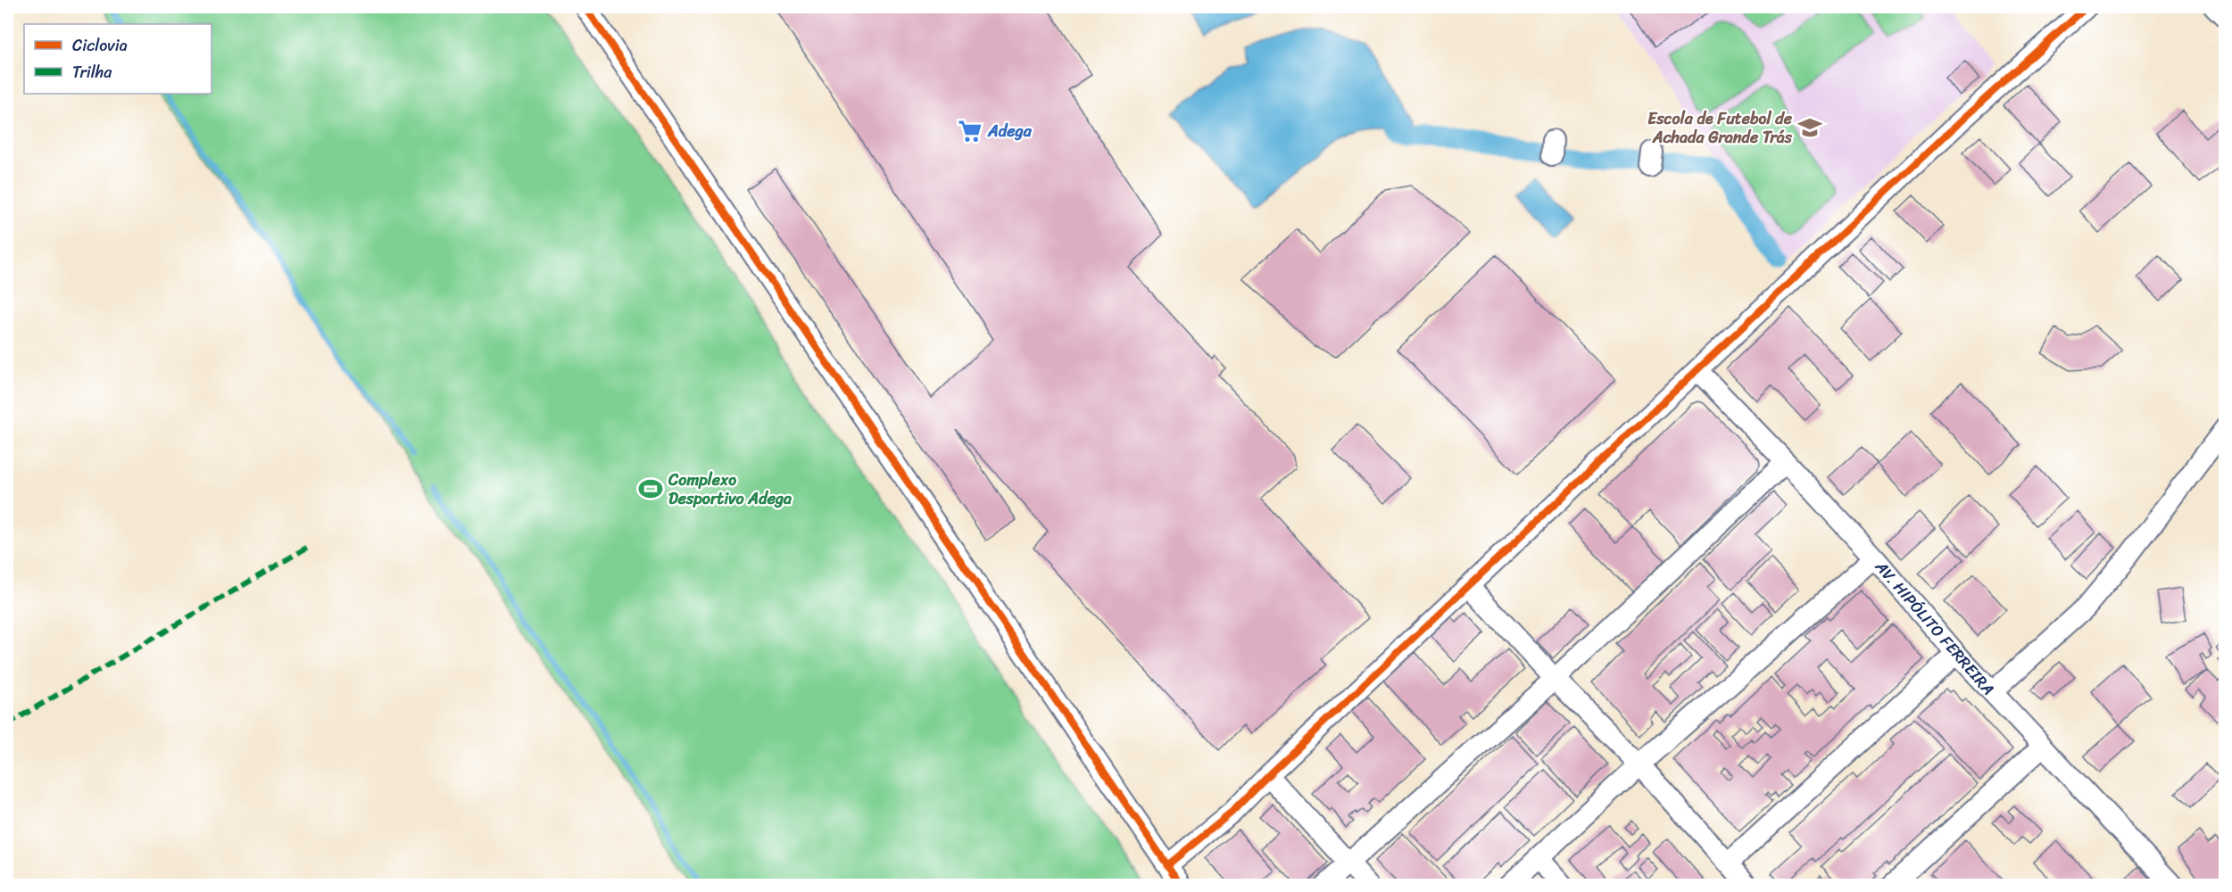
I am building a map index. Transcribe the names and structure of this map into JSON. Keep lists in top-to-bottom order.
{
  "streets": {
    "street": ["AV. HIPÓLITO FERREIRA"]
  },
  "places": {
    "school or university": ["Escola de Futebol de Achada Grande Trás"],
    "supermarket": ["Adega"],
    "sports": ["Complexo Desportivo Adega"]
  },
  "legend": ["Ciclovia", "Trilha"]
}
